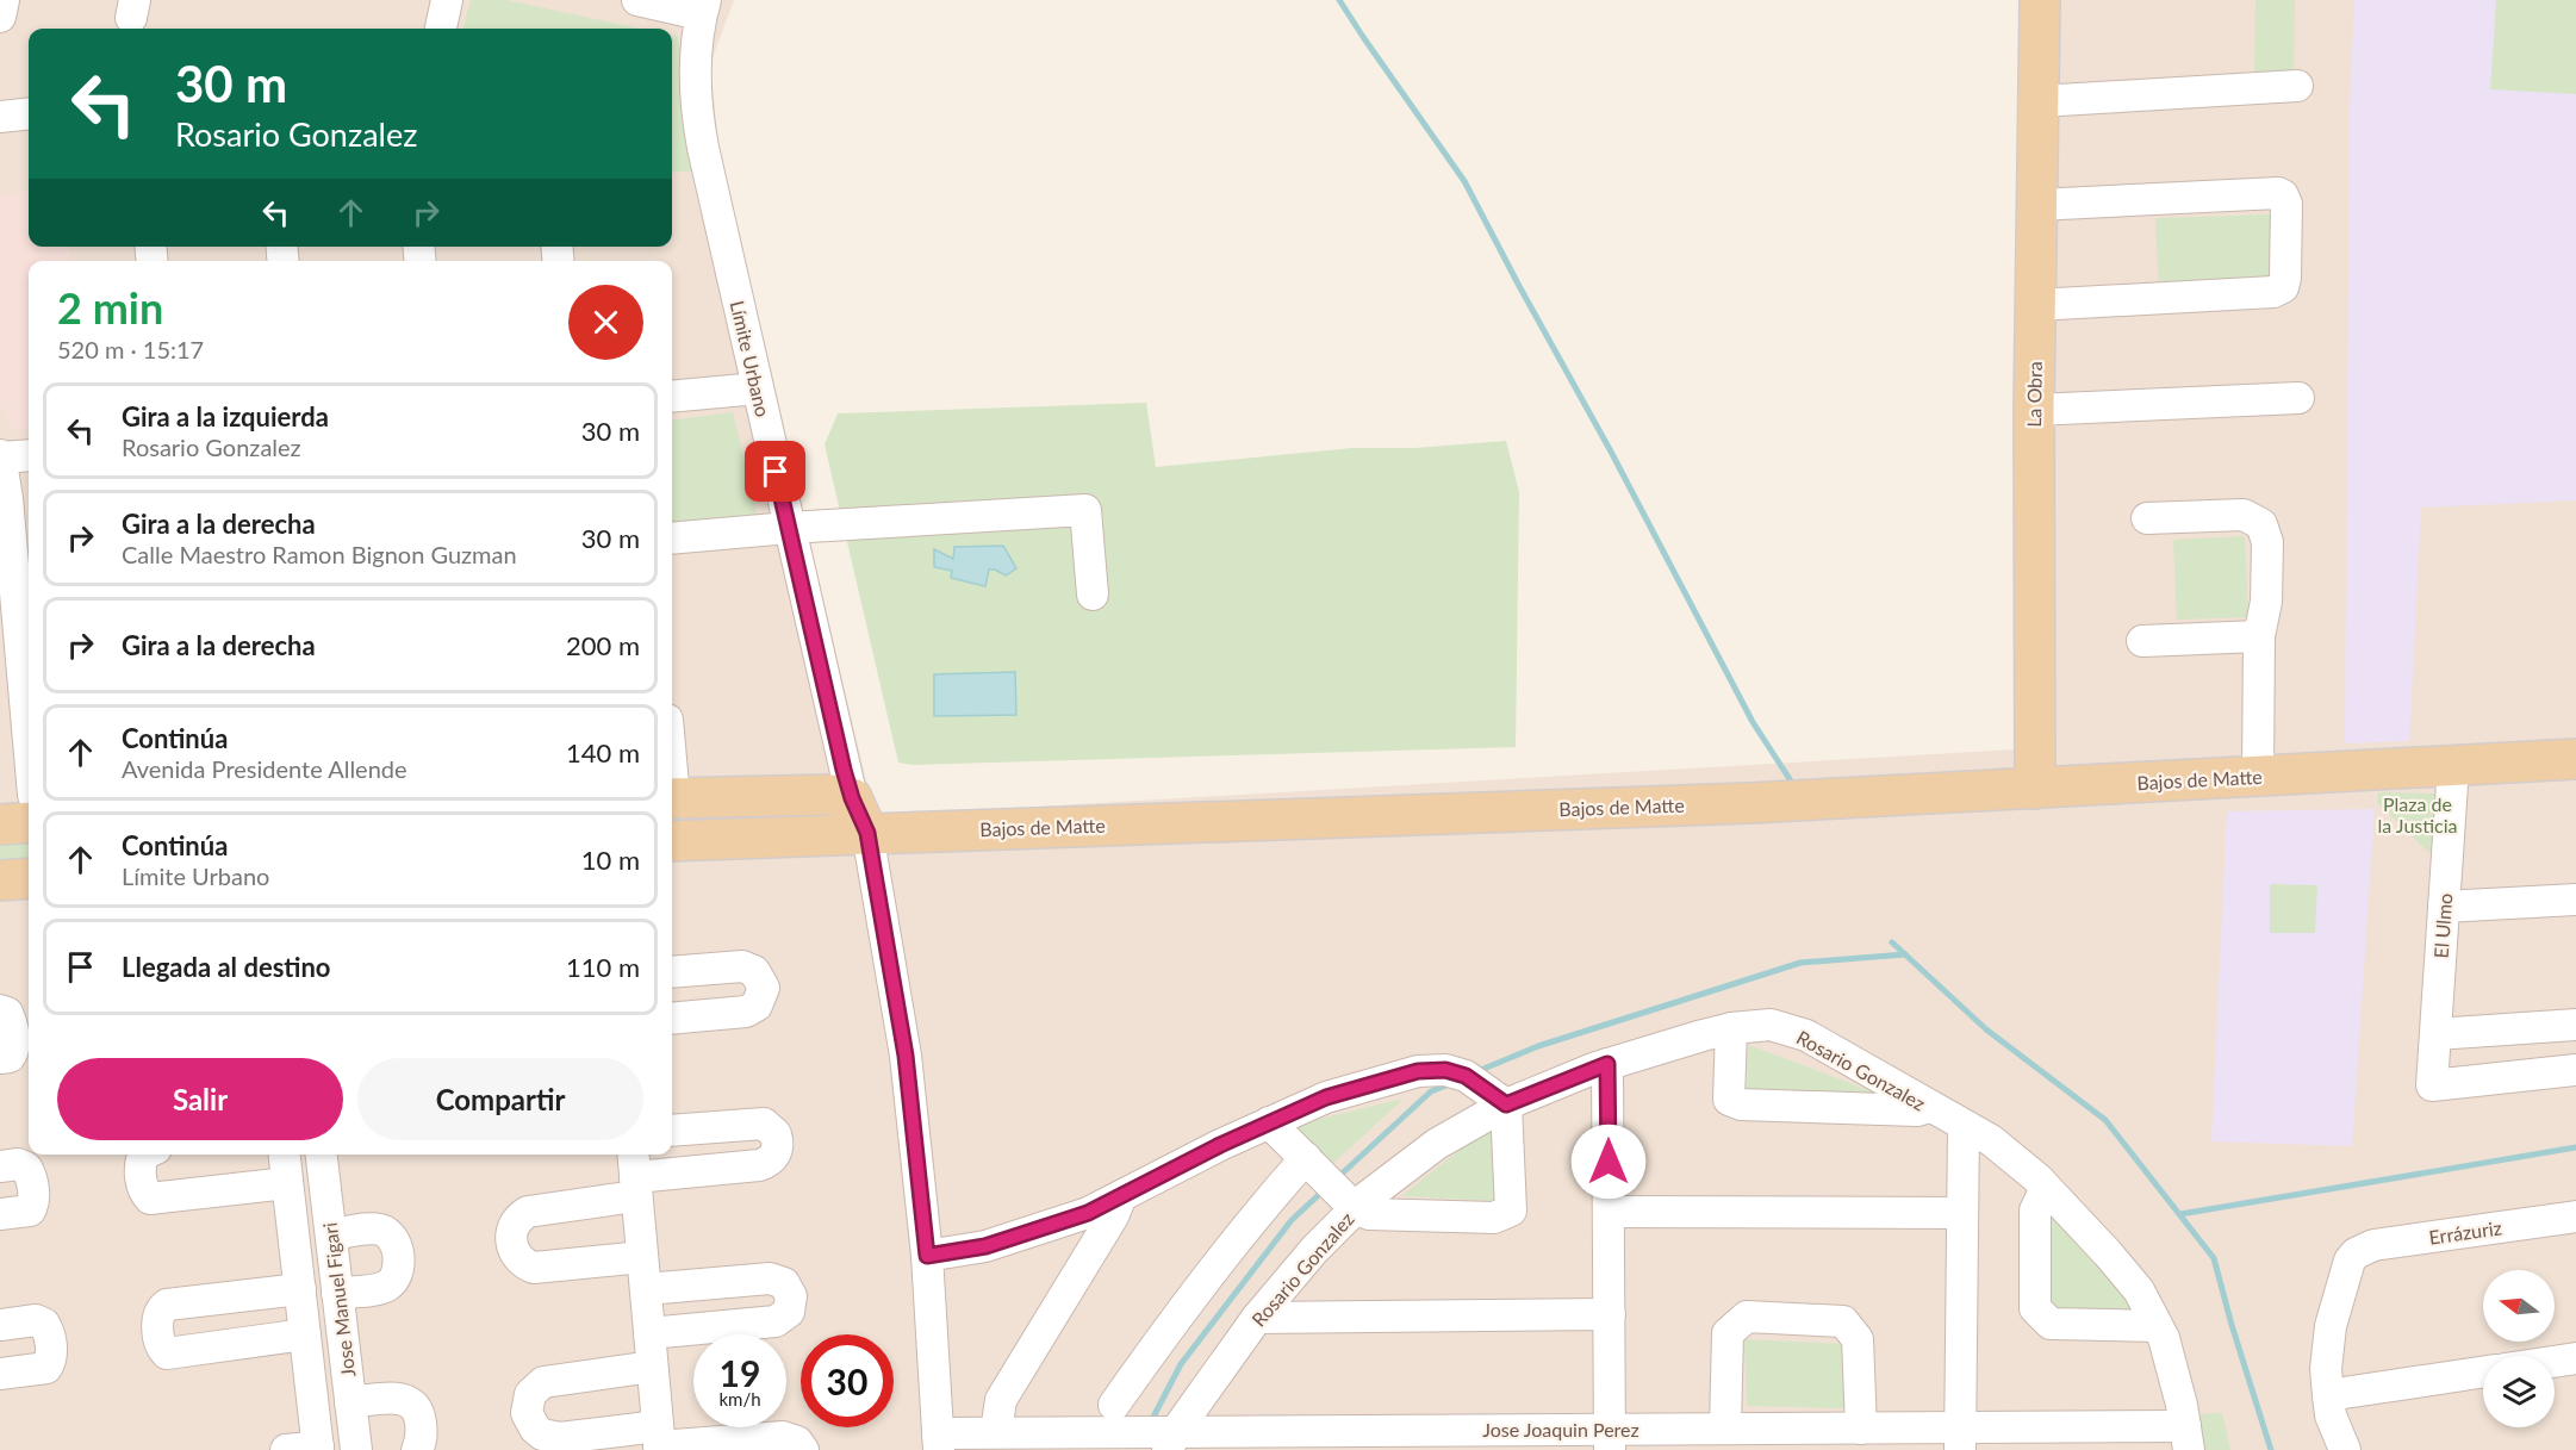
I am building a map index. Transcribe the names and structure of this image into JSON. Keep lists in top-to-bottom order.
{
  "streets": {
    "main road": ["La Obra", "Bajos de Matte"],
    "street": [
      "Límite Urbano",
      "El Ulmo",
      "Rosario Gonzalez",
      "Errázuriz",
      "Jose Manuel Figari",
      "Jose Joaquin Perez"
    ]
  },
  "crossings": [
    ["La Obra", "Bajos de Matte"],
    ["Bajos de Matte", "El Ulmo"],
    ["Rosario Gonzalez", "Jose Joaquin Perez"]
  ],
  "parks": ["Plaza de la Justicia"],
  "north": "left",
  "page": {
    "turn": ["30 m", "Rosario Gonzalez"],
    "heading": ["2 min", "520 m · 15:17"],
    "list": [
      {
        "name": "Gira a la izquierda",
        "note": "Rosario Gonzalez",
        "value": "30 m"
      },
      {
        "name": "Gira a la derecha",
        "note": "Calle Maestro Ramon Bignon Guzman",
        "value": "30 m"
      },
      {
        "name": "Gira a la derecha",
        "value": "200 m"
      },
      {
        "name": "Continúa",
        "note": "Avenida Presidente Allende",
        "value": "140 m"
      },
      {
        "name": "Continúa",
        "note": "Límite Urbano",
        "value": "10 m"
      },
      {
        "name": "Llegada al destino",
        "value": "110 m"
      }
    ],
    "buttons": ["Salir", "Compartir"],
    "speed": "19 km/h",
    "limit": "30"
  }
}
